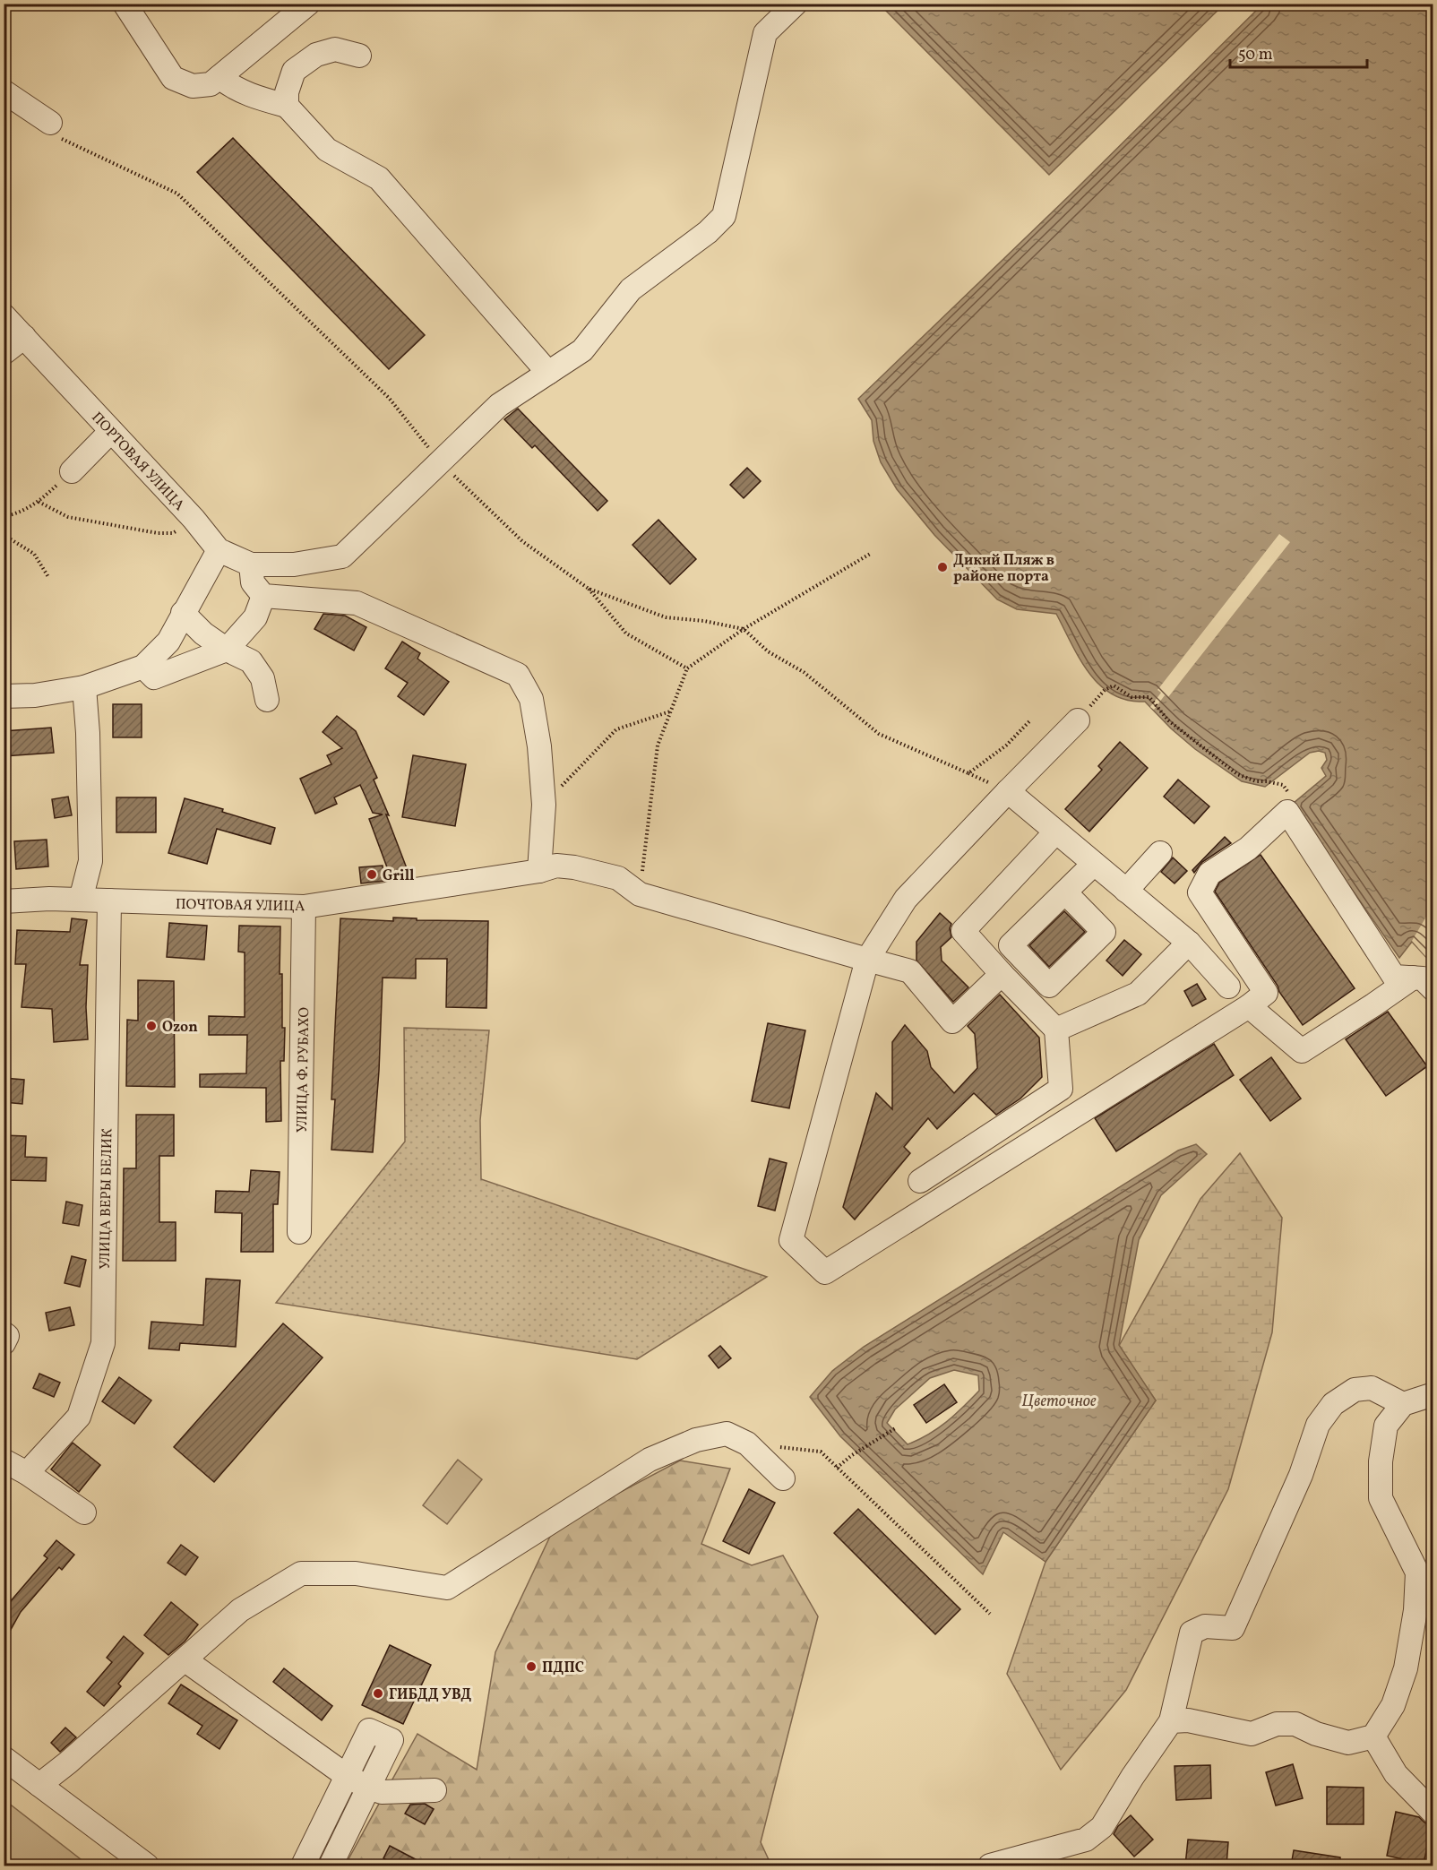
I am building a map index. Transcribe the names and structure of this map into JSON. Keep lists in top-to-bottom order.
{
  "streets": {
    "street": [
      "ПОРТОВАЯ УЛИЦА",
      "ПОЧТОВАЯ УЛИЦА",
      "УЛИЦА Ф. РУБАХО",
      "УЛИЦА ВЕРЫ БЕЛИК"
    ]
  },
  "crossings": [
    ["ПОЧТОВАЯ УЛИЦА", "УЛИЦА Ф. РУБАХО"],
    ["ПОЧТОВАЯ УЛИЦА", "УЛИЦА ВЕРЫ БЕЛИК"]
  ],
  "water": ["Цветочное"],
  "places": [
    "Дикий Пляж в районе порта",
    "Grill",
    "Ozon",
    "ПДПС",
    "ГИБДД УВД"
  ],
  "scale_bar": "50 m"
}
